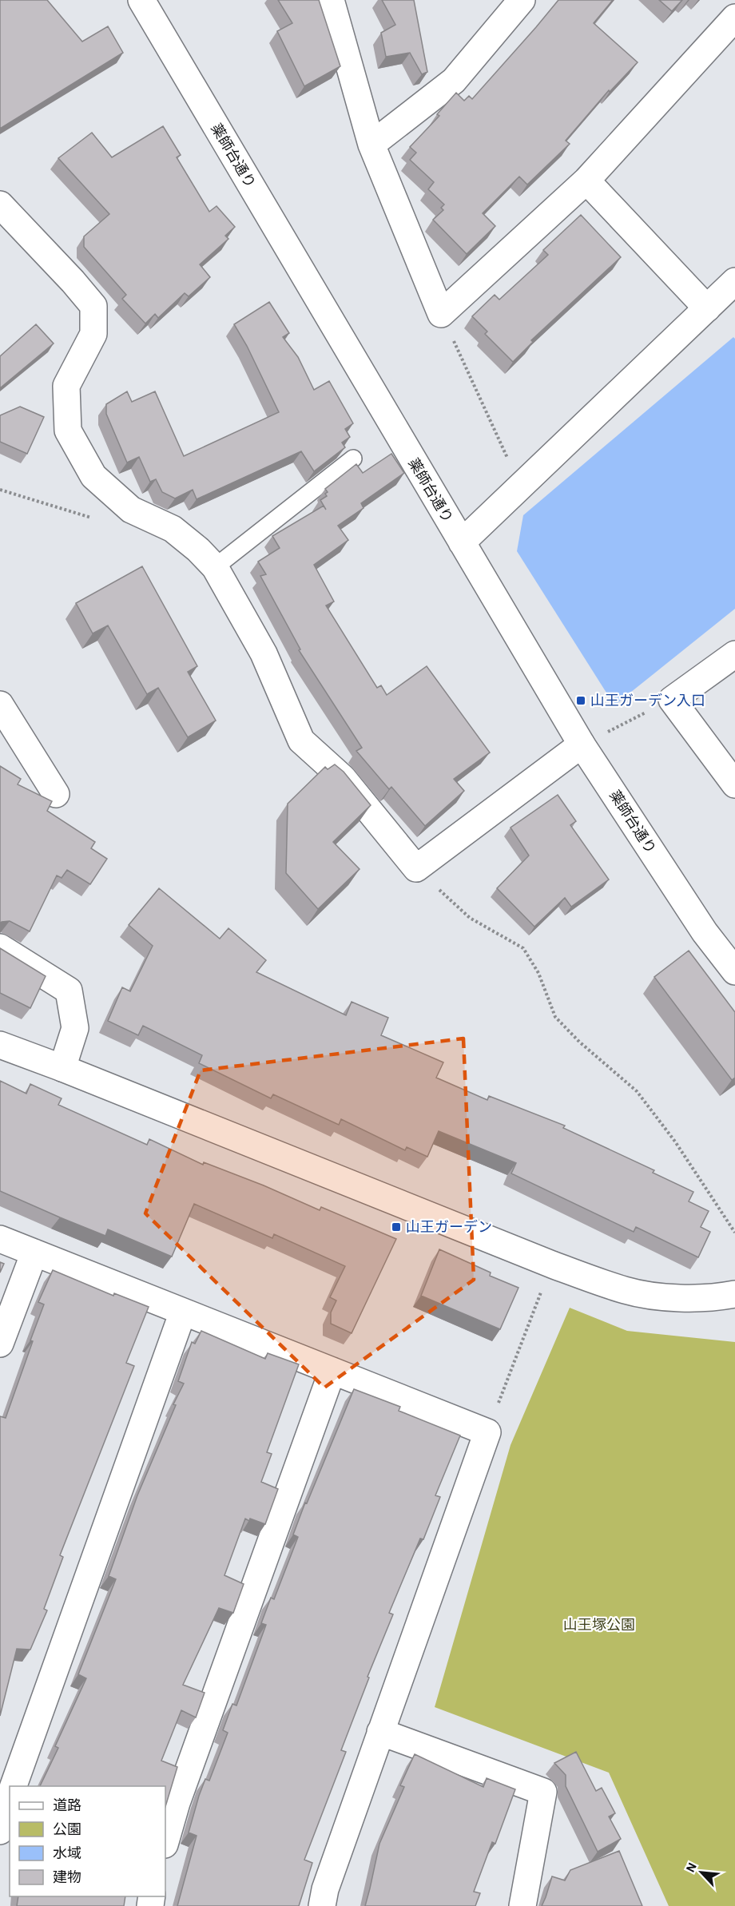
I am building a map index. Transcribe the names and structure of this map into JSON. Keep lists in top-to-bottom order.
{
  "streets": {
    "street": ["薬師台通り"]
  },
  "parks": ["山王塚公園"],
  "places": {
    "transit": ["山王ガーデン入口", "山王ガーデン"]
  },
  "legend": [
    "道路",
    "公園",
    "水域",
    "建物"
  ],
  "north": "top left"
}
